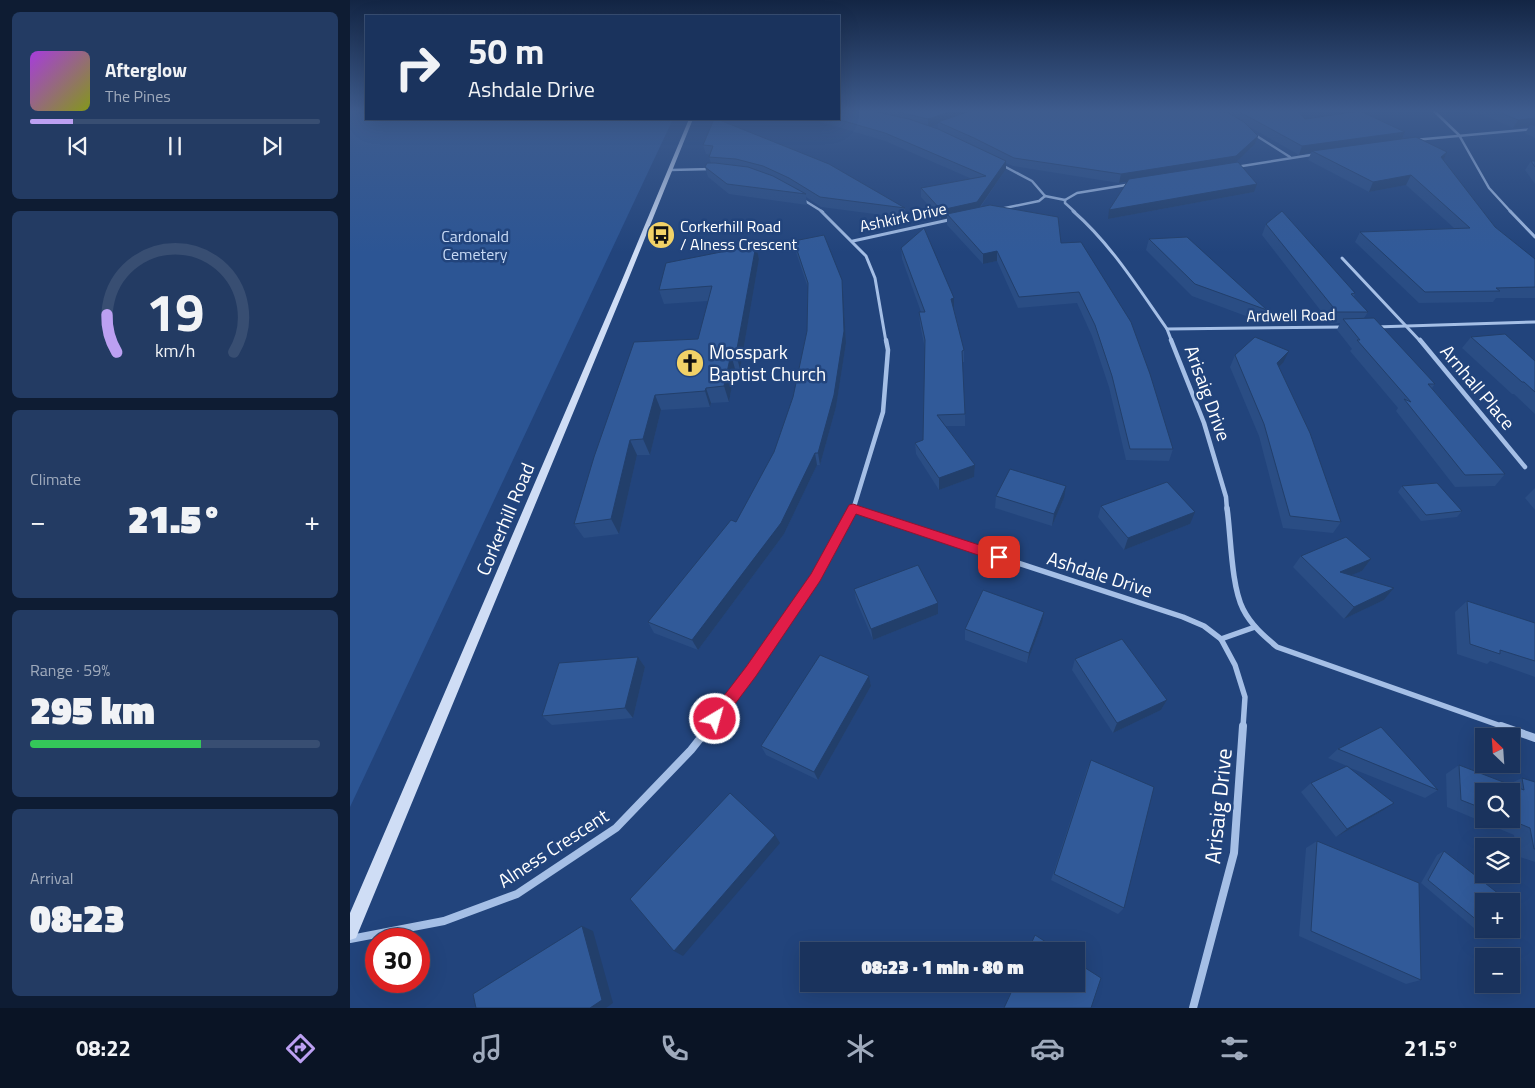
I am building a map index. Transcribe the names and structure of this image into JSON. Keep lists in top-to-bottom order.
{
  "streets": {
    "street": [
      "Ashkirk Drive",
      "Ardwell Road",
      "Arnhall Place",
      "Arisaig Drive",
      "Corkerhill Road",
      "Ashdale Drive",
      "Alness Crescent"
    ]
  },
  "crossings": [
    ["Ashkirk Drive", "Alness Crescent"],
    ["Ardwell Road", "Arisaig Drive"],
    ["Arisaig Drive", "Ashdale Drive"],
    ["Ashdale Drive", "Alness Crescent"]
  ],
  "parks": ["Cardonald Cemetery"],
  "places": {
    "bus stop": ["Corkerhill Road / Alness Crescent"],
    "church": ["Mosspark Baptist Church"]
  },
  "north": "top left",
  "page": {
    "turn": ["50 m", "Ashdale Drive"],
    "song": ["Afterglow", "The Pines"],
    "tile": [
      "Climate",
      ["Range · 59%", "295 km"],
      ["Arrival", "08:23"]
    ],
    "heat": ["−", "21.5°", "+"],
    "map_buttons": ["+", "−"],
    "limit": "30",
    "trip": "08:23 · 1 min · 80 m",
    "tabs": ["08:22", "21.5°"],
    "gauge": ["19", "km/h"]
  }
}
